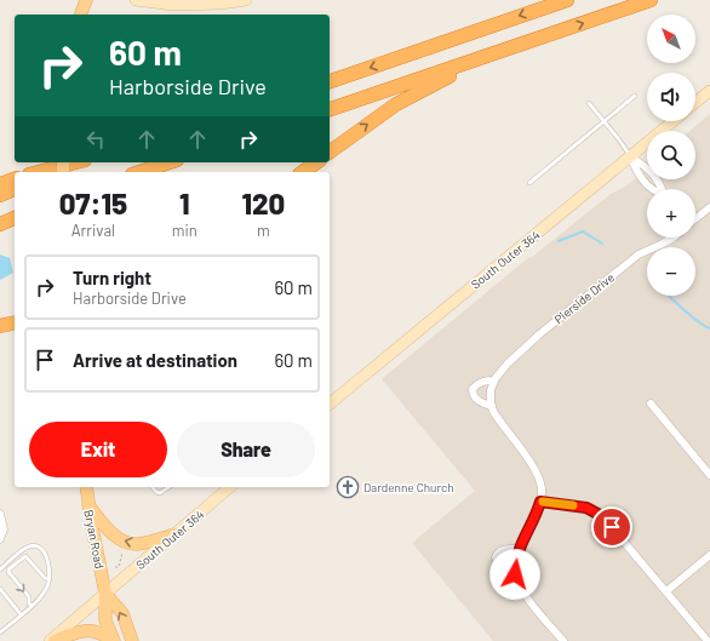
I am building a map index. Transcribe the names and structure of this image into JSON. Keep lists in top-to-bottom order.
{
  "streets": {
    "main road": ["Bryan Road"],
    "street": ["South Outer 364", "Pierside Drive"]
  },
  "crossings": [
    ["South Outer 364", "Bryan Road"]
  ],
  "places": {
    "church": ["Dardenne Church"]
  },
  "north": "top left",
  "page": {
    "map_buttons": ["+", "−"],
    "turn": ["60 m", "Harborside Drive"],
    "eta": [
      "07:15",
      "Arrival",
      "1",
      "min",
      "120",
      "m"
    ],
    "list": [
      {
        "name": "Turn right",
        "note": "Harborside Drive",
        "value": "60 m"
      },
      {
        "name": "Arrive at destination",
        "value": "60 m"
      }
    ],
    "buttons": ["Exit", "Share"]
  }
}
